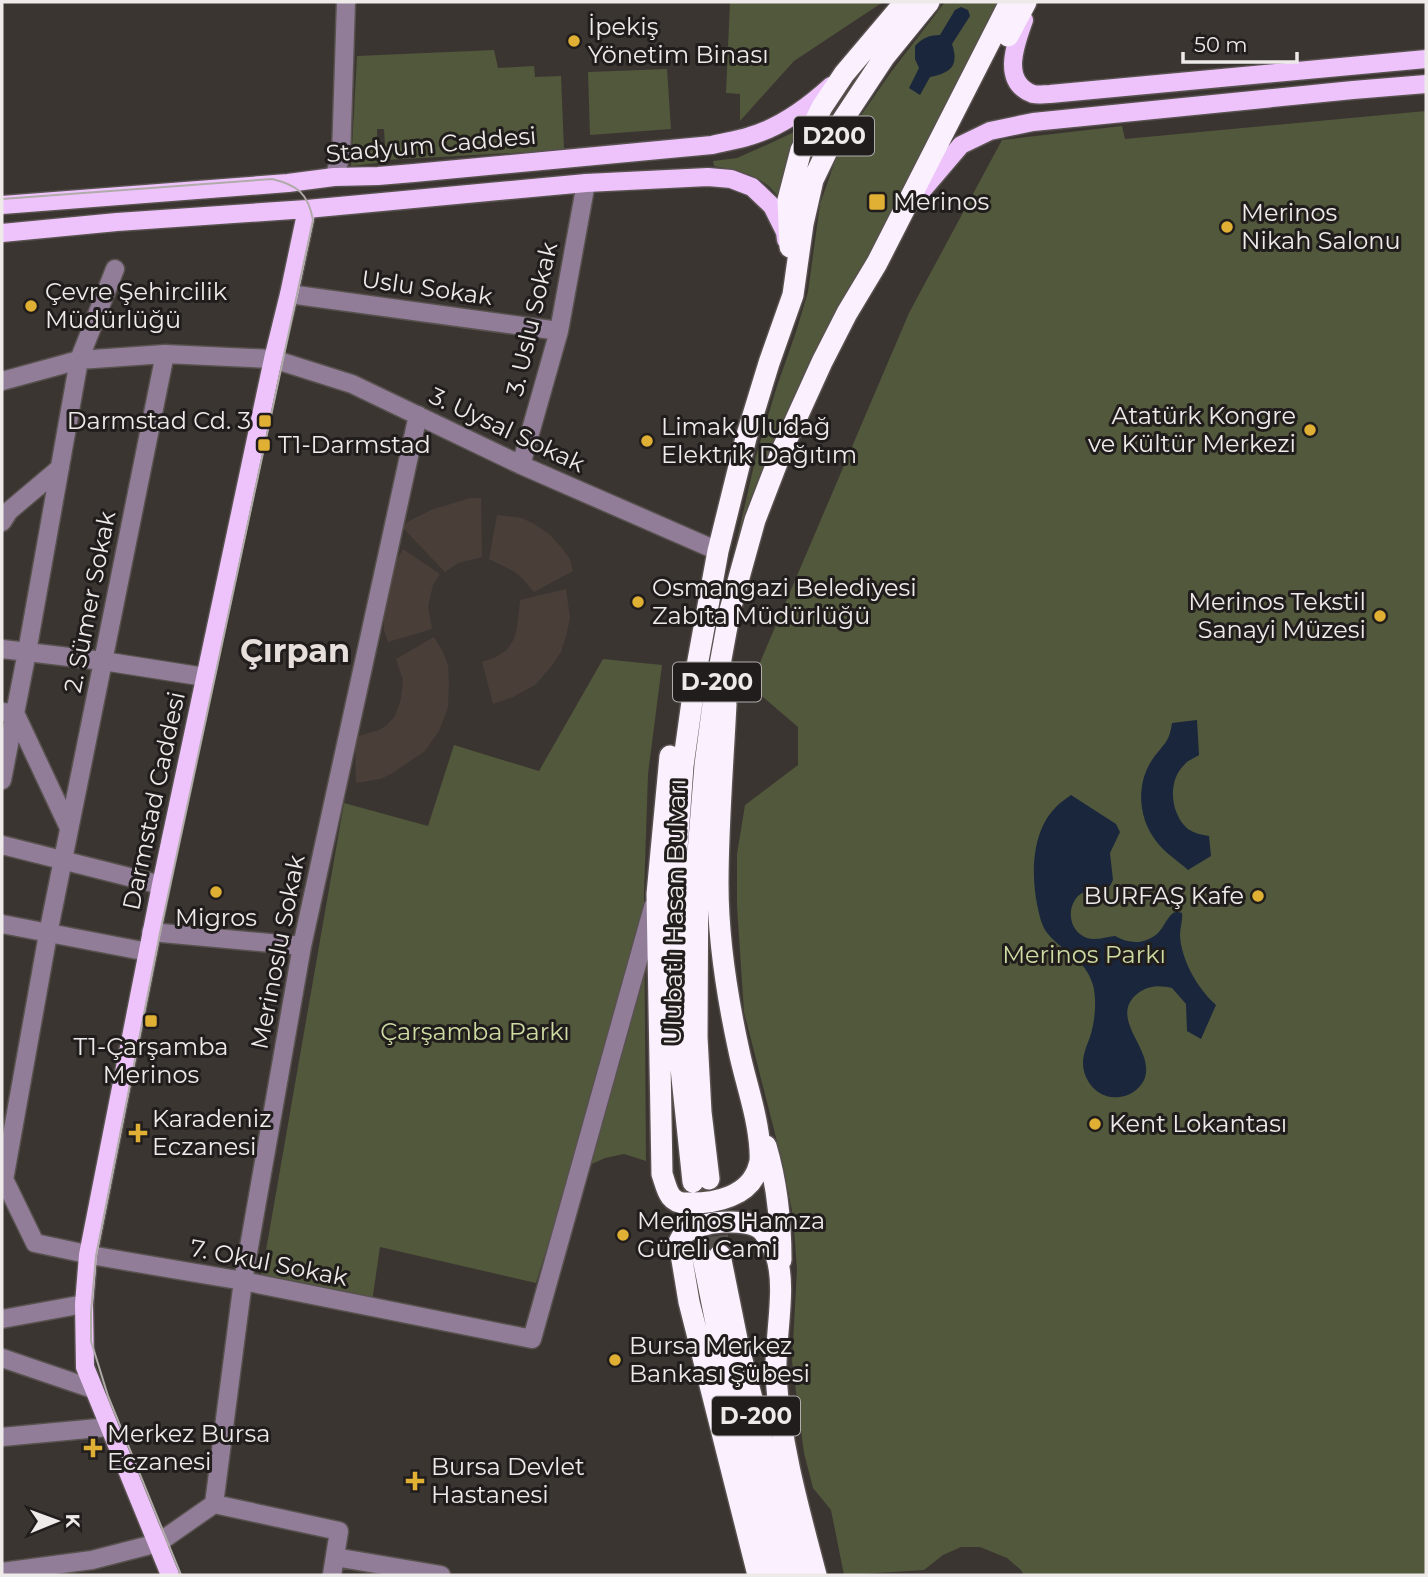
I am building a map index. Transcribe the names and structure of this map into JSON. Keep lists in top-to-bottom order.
{
  "streets": {
    "highway": ["D200", "D-200", "Ulubatlı Hasan Bulvarı"],
    "main road": ["Stadyum Caddesi", "Darmstad Caddesi"],
    "street": [
      "Uslu Sokak",
      "3. Uslu Sokak",
      "3. Uysal Sokak",
      "2. Sümer Sokak",
      "Merinoslu Sokak",
      "7. Okul Sokak"
    ]
  },
  "crossings": [
    ["D200", "Ulubatlı Hasan Bulvarı"],
    ["Uslu Sokak", "3. Uslu Sokak"],
    ["Uslu Sokak", "Darmstad Caddesi"],
    ["3. Uslu Sokak", "3. Uysal Sokak"],
    ["3. Uysal Sokak", "2. Sümer Sokak"],
    ["3. Uysal Sokak", "Darmstad Caddesi"],
    ["3. Uysal Sokak", "Ulubatlı Hasan Bulvarı"],
    ["3. Uysal Sokak", "Merinoslu Sokak"],
    ["2. Sümer Sokak", "7. Okul Sokak"],
    ["Darmstad Caddesi", "7. Okul Sokak"],
    ["Merinoslu Sokak", "7. Okul Sokak"]
  ],
  "districts": ["Çırpan"],
  "parks": ["Merinos Parkı", "Çarşamba Parkı"],
  "places": {
    "other": [
      "İpekiş Yönetim Binası",
      "Merinos Nikah Salonu",
      "Çevre Şehircilik Müdürlüğü",
      "Atatürk Kongre ve Kültür Merkezi",
      "Limak Uludağ Elektrik Dağıtım",
      "Osmangazi Belediyesi Zabıta Müdürlüğü",
      "Merinos Tekstil Sanayi Müzesi",
      "Migros",
      "BURFAŞ Kafe",
      "Kent Lokantası",
      "Merinos Hamza Güreli Cami",
      "Bursa Merkez Bankası Şübesi"
    ],
    "transit": [
      "Merinos",
      "Darmstad Cd. 3",
      "T1-Darmstad",
      "T1-Çarşamba Merinos"
    ],
    "health": ["Karadeniz Eczanesi", "Merkez Bursa Eczanesi", "Bursa Devlet Hastanesi"]
  },
  "scale_bar": "50 m",
  "north": "right"
}
